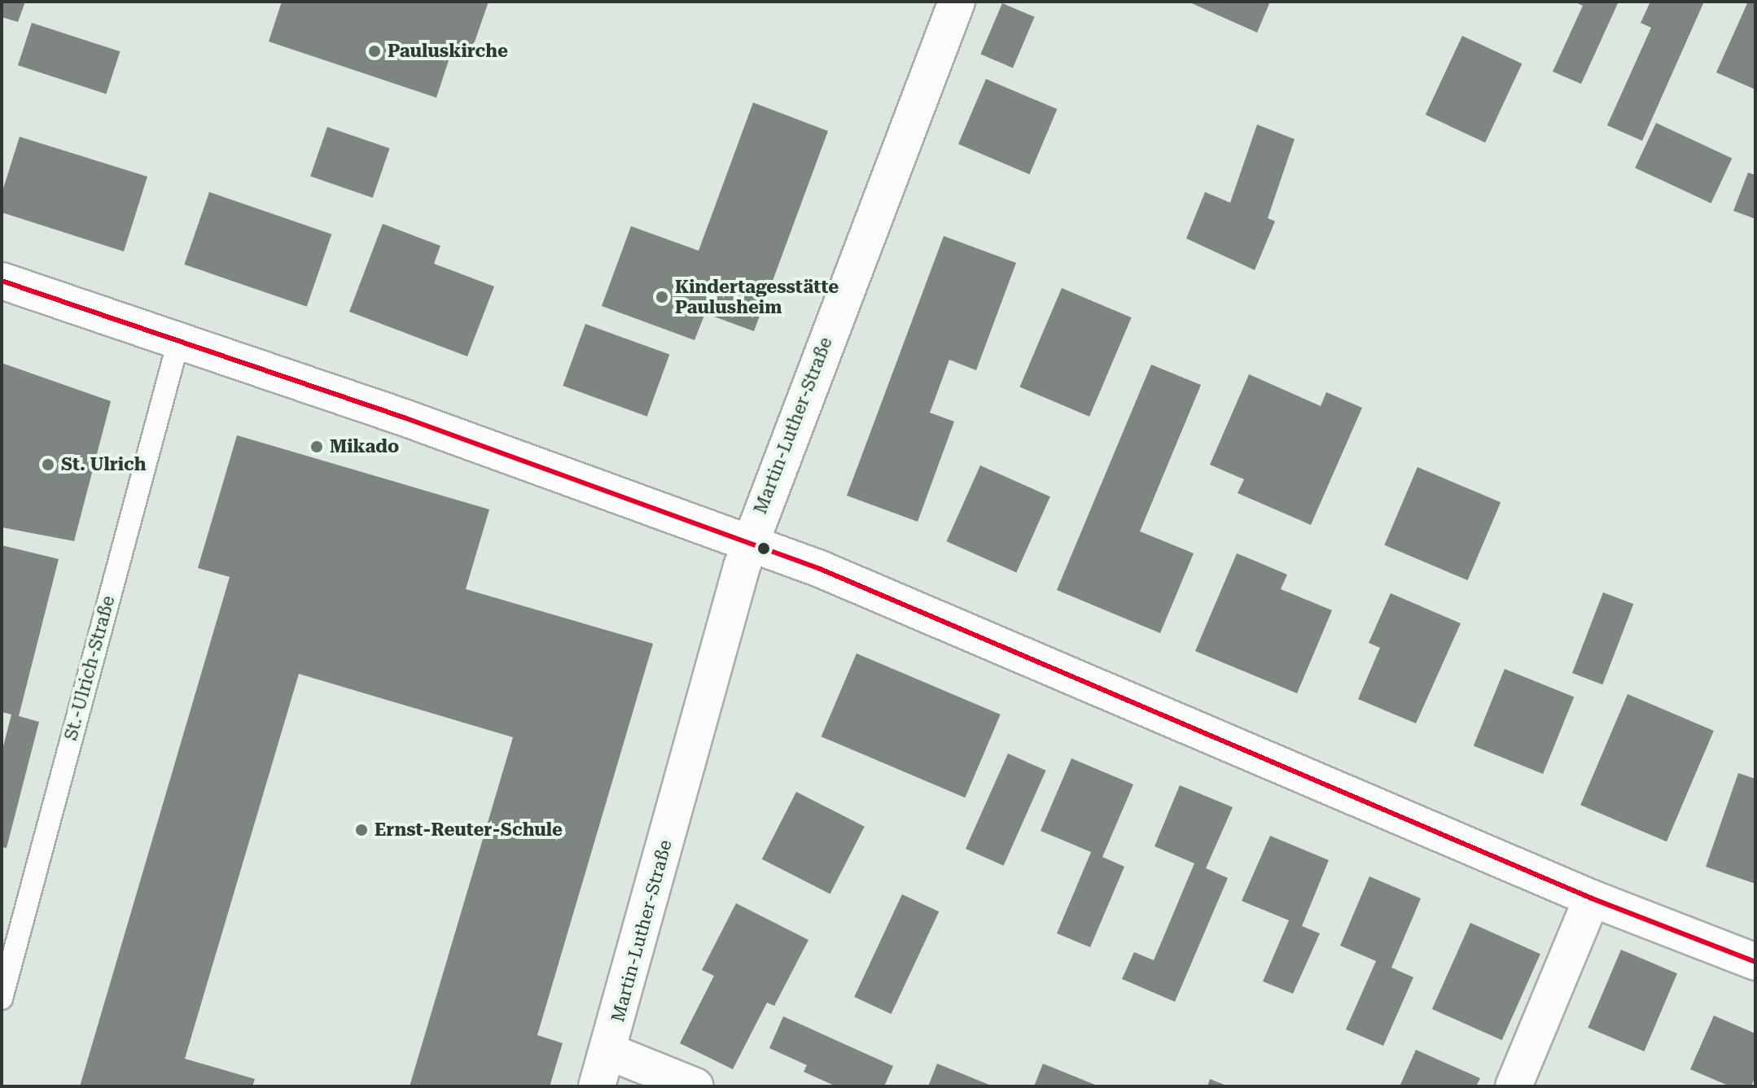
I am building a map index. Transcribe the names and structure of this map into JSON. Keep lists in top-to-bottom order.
{
  "streets": {
    "main road": ["Martin-Luther-Straße"],
    "lane": ["St.-Ulrich-Straße"]
  },
  "places": [
    "Pauluskirche",
    "Kindertagesstätte Paulusheim",
    "Mikado",
    "St. Ulrich",
    "Ernst-Reuter-Schule"
  ]
}
